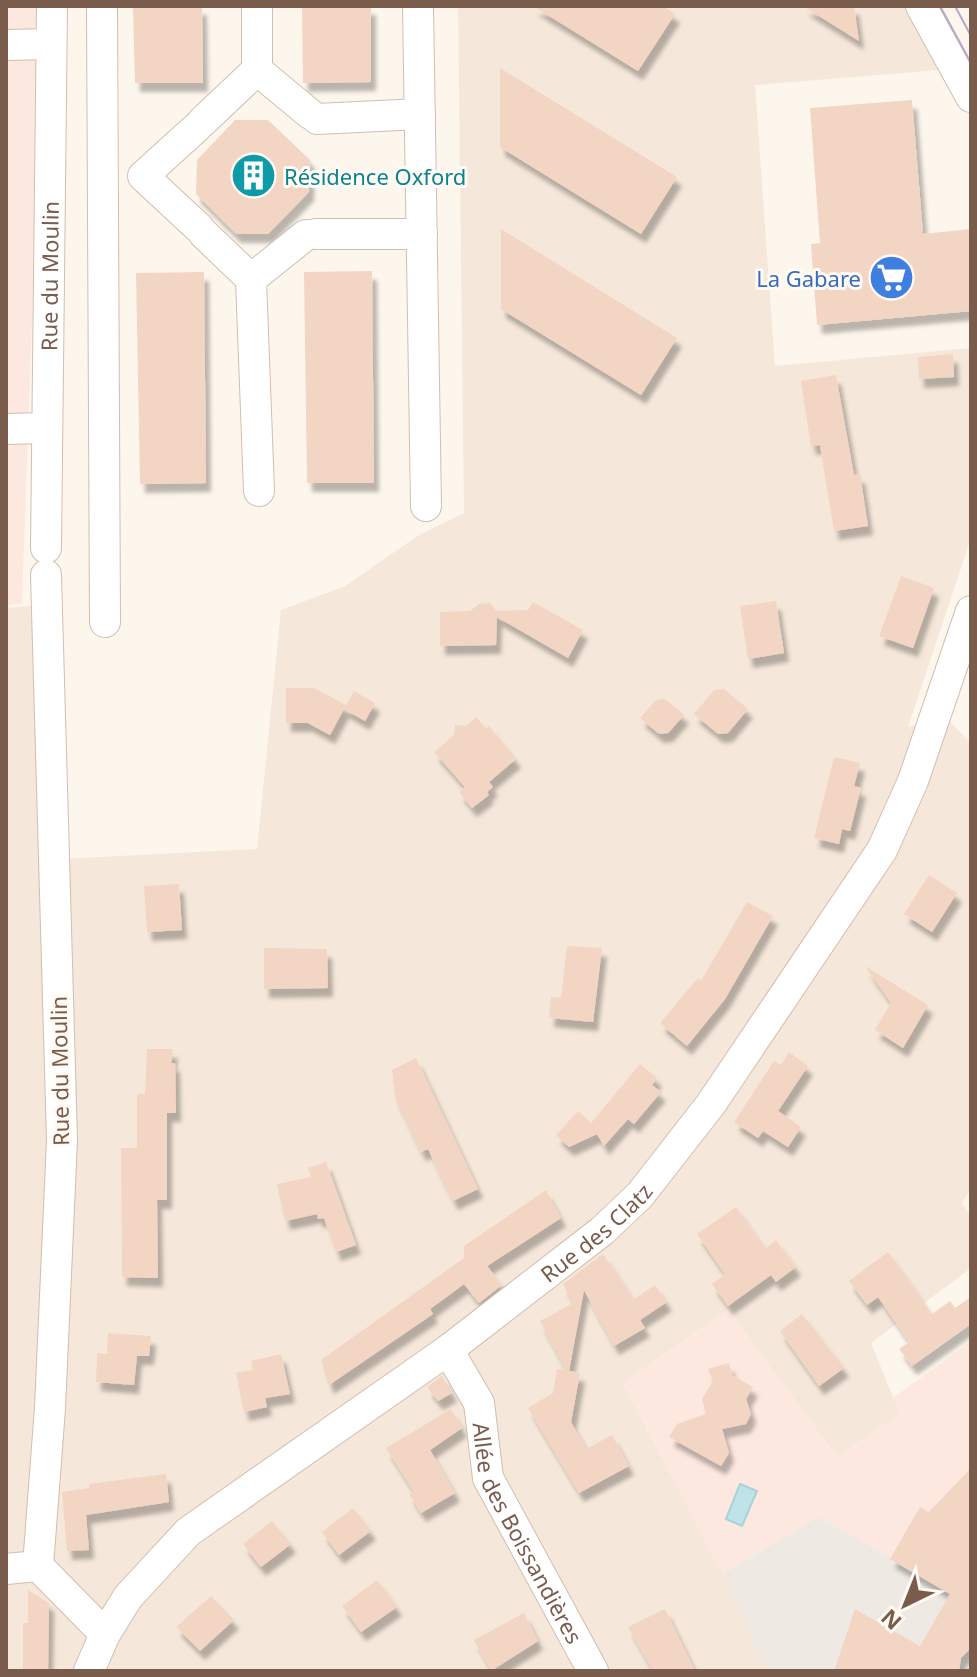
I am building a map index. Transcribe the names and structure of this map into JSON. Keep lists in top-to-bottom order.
{
  "streets": {
    "street": ["Rue du Moulin", "Rue des Clatz", "Allée des Boissandières"]
  },
  "crossings": [
    ["Rue des Clatz", "Allée des Boissandières"]
  ],
  "places": {
    "building": ["Résidence Oxford"],
    "supermarket": ["La Gabare"]
  },
  "north": "bottom left"
}
